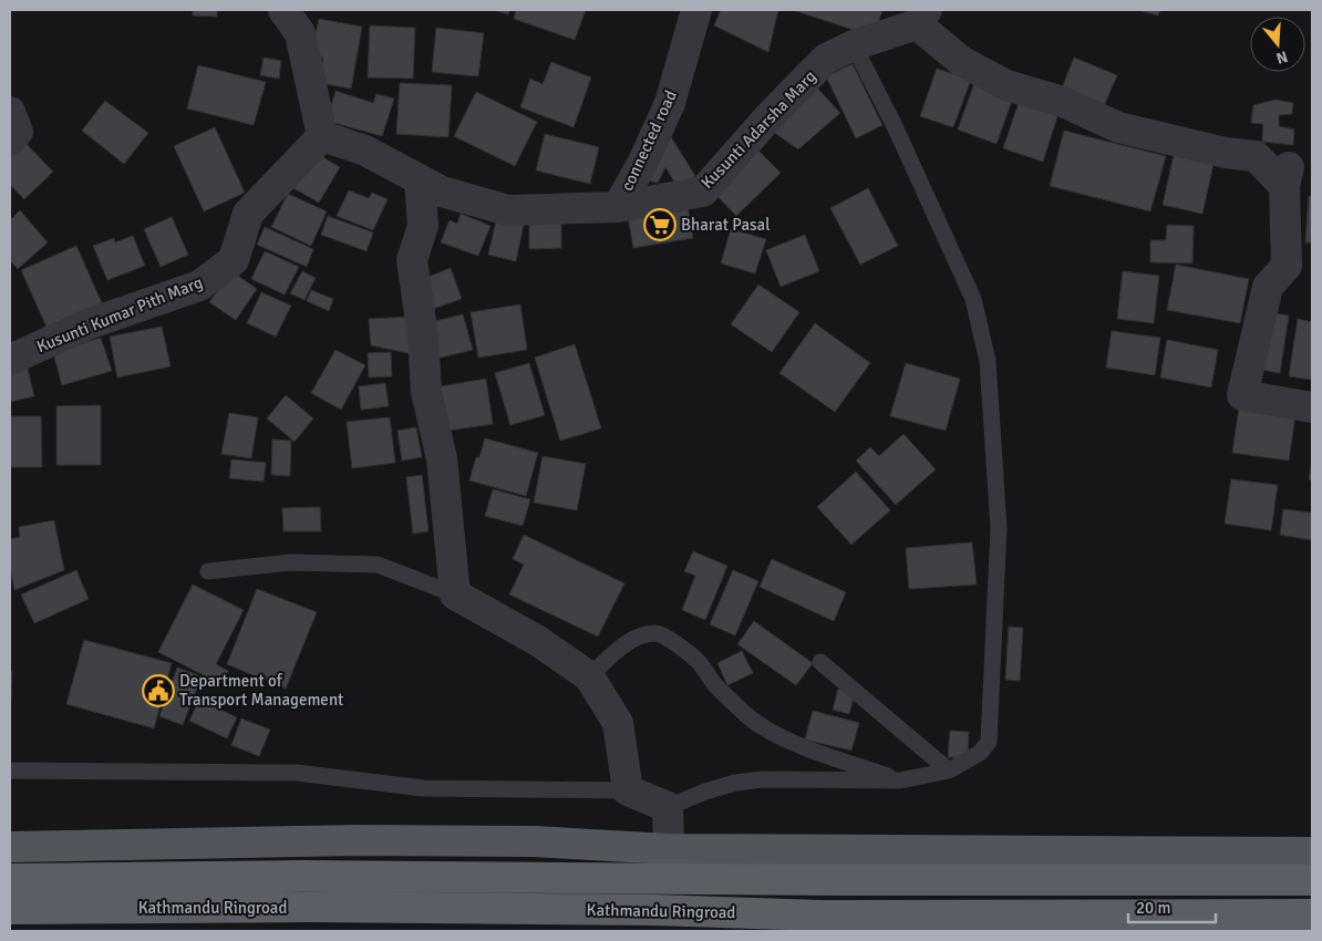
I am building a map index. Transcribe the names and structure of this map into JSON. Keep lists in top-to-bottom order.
{
  "streets": {
    "highway": ["Kathmandu Ringroad"],
    "street": ["Kusunti Adarsha Marg", "connected road", "Kusunti Kumar Pith Marg"]
  },
  "crossings": [
    ["Kusunti Adarsha Marg", "connected road"],
    ["Kusunti Adarsha Marg", "Kusunti Kumar Pith Marg"]
  ],
  "places": {
    "supermarket": ["Bharat Pasal"],
    "public building": ["Department of Transport Management"]
  },
  "scale_bar": "20 m",
  "north": "bottom"
}
